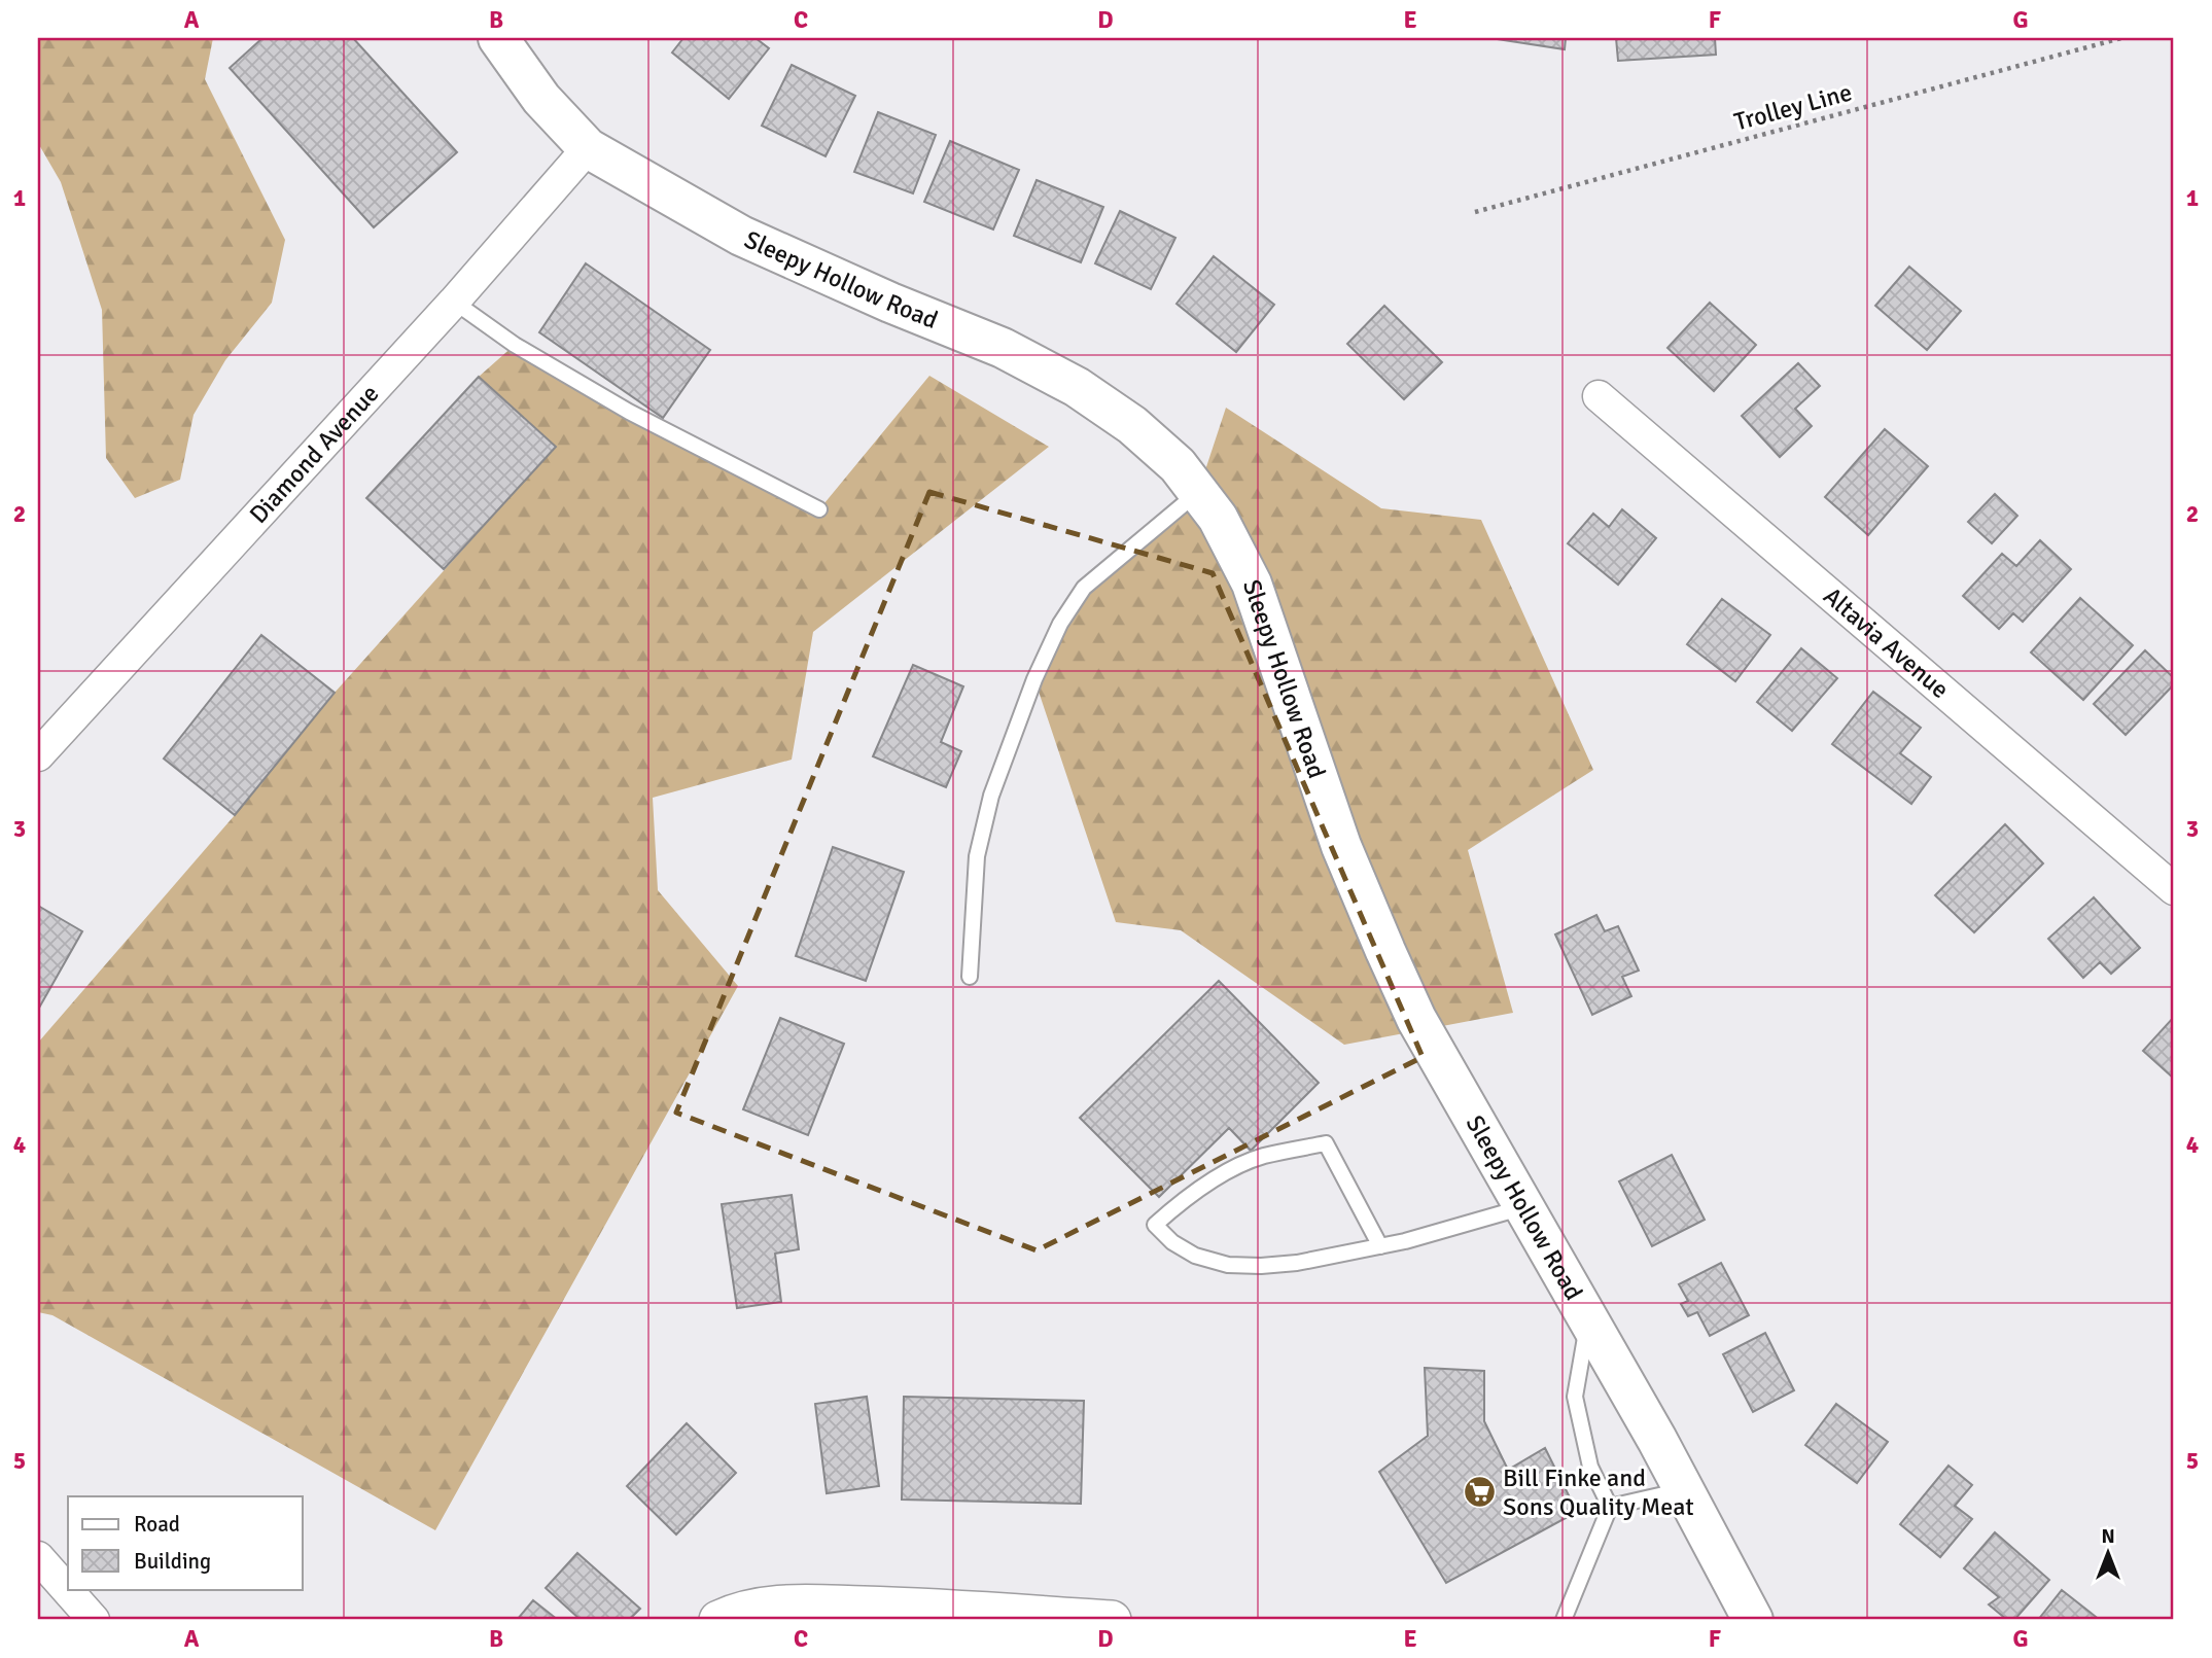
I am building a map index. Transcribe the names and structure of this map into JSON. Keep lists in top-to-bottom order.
{
  "streets": {
    "main road": ["Sleepy Hollow Road"],
    "street": ["Diamond Avenue", "Altavia Avenue"],
    "path": ["Trolley Line"]
  },
  "crossings": [
    ["Sleepy Hollow Road", "Diamond Avenue"]
  ],
  "places": {
    "supermarket": ["Bill Finke and Sons Quality Meat"]
  },
  "legend": ["Road", "Building"],
  "north": "top",
  "grid": {
    "columns": [
      "A",
      "B",
      "C",
      "D",
      "E",
      "F",
      "G"
    ],
    "rows": [
      "1",
      "2",
      "3",
      "4",
      "5"
    ]
  }
}
